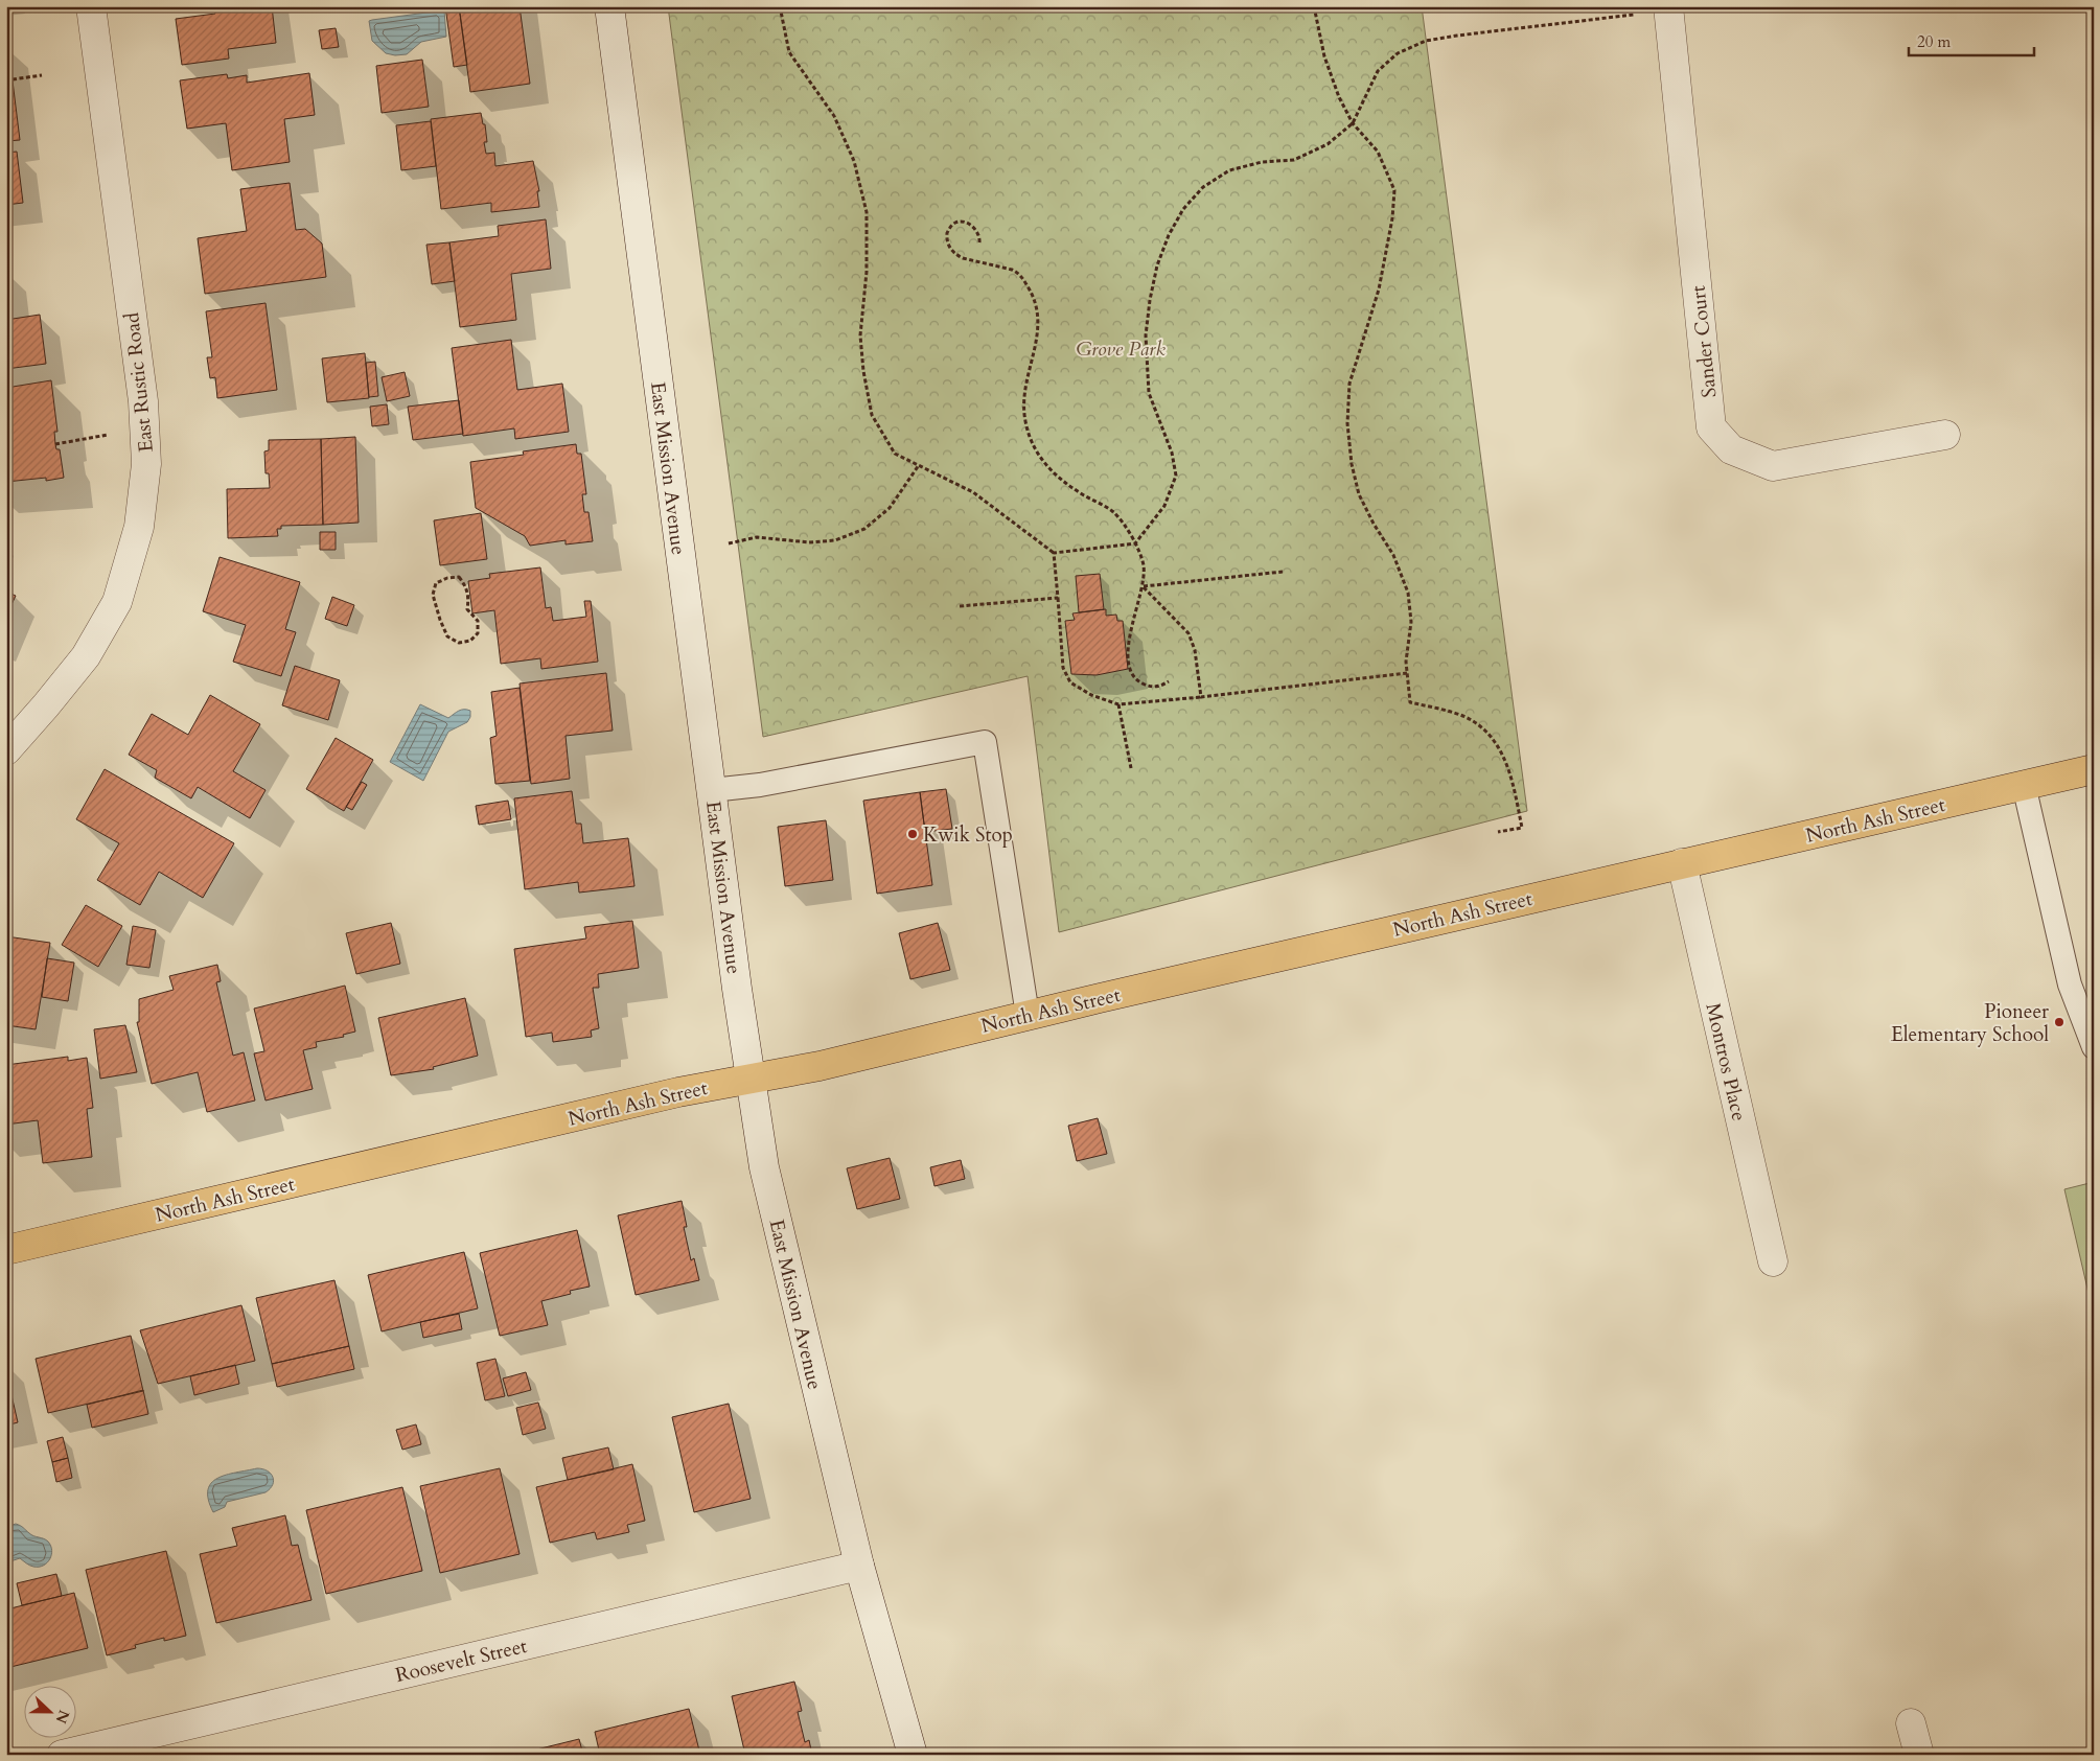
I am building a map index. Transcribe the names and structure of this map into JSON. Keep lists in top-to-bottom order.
{
  "streets": {
    "main road": ["North Ash Street"],
    "street": [
      "Sander Court",
      "East Rustic Road",
      "East Mission Avenue",
      "Montros Place",
      "Roosevelt Street"
    ]
  },
  "crossings": [
    ["East Mission Avenue", "North Ash Street"],
    ["East Mission Avenue", "Roosevelt Street"],
    ["North Ash Street", "Montros Place"]
  ],
  "parks": ["Grove Park"],
  "places": ["Kwik Stop", "Pioneer Elementary School"],
  "scale_bar": "20 m",
  "north": "right"
}
